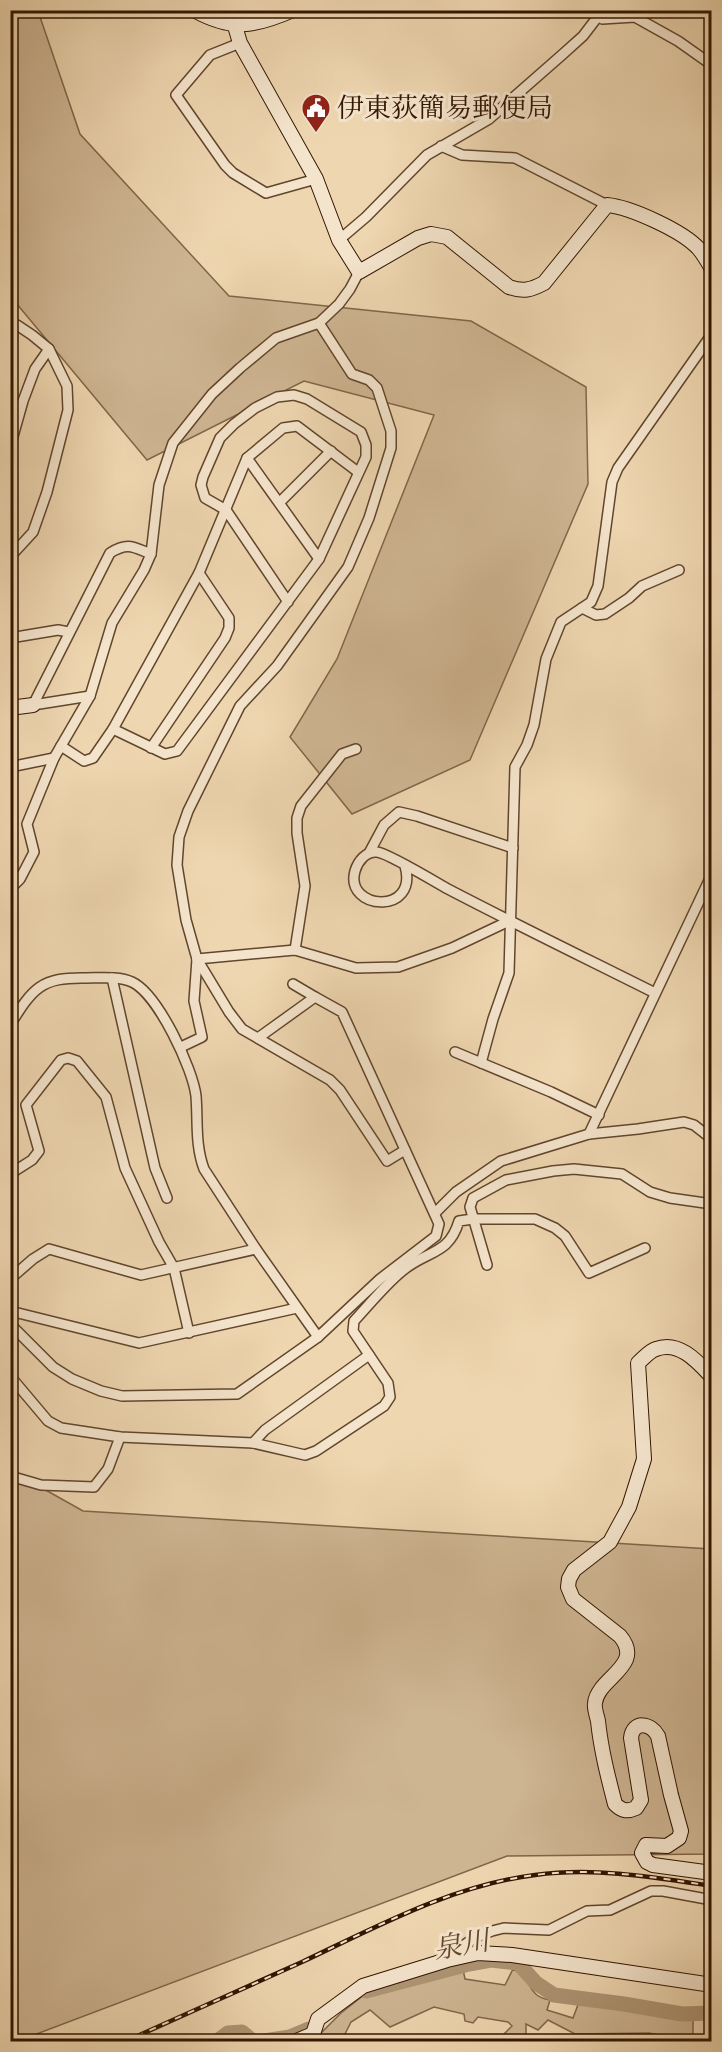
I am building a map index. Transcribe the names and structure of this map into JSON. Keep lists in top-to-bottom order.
{
  "water": ["泉川"],
  "places": {
    "public building": ["伊東荻簡易郵便局"]
  }
}
